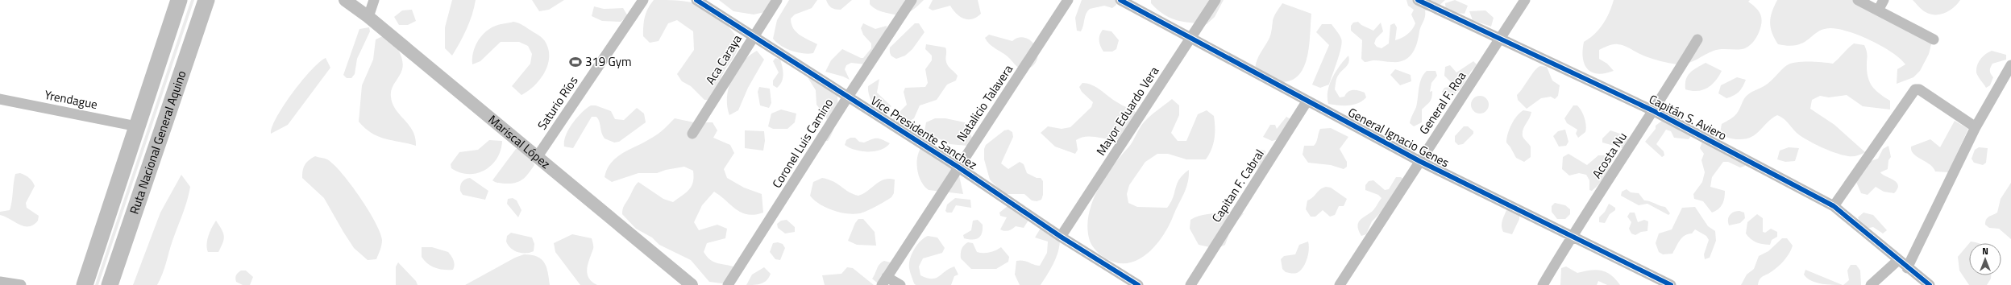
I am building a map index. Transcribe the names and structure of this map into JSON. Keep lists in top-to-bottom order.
{
  "streets": {
    "highway": ["Ruta Nacional General Aquino"],
    "street": [
      "Aca Caraya",
      "Yrendague",
      "Saturio Ríos",
      "Natalicio Talavera",
      "General F. Roa",
      "Mayor Eduardo Vera",
      "Capitán S. Aviero",
      "Vice Presidente Sanchez",
      "General Ignacio Genes",
      "Mariscal López",
      "Coronel Luis Camino",
      "Acosta Nu",
      "Capitan F. Cabral"
    ]
  },
  "crossings": [
    ["Aca Caraya", "Vice Presidente Sanchez"],
    ["Yrendague", "Ruta Nacional General Aquino"],
    ["Saturio Ríos", "Mariscal López"],
    ["Natalicio Talavera", "Vice Presidente Sanchez"],
    ["General F. Roa", "Capitán S. Aviero"],
    ["General F. Roa", "General Ignacio Genes"],
    ["Mayor Eduardo Vera", "Vice Presidente Sanchez"],
    ["Mayor Eduardo Vera", "General Ignacio Genes"],
    ["Capitán S. Aviero", "Acosta Nu"],
    ["Vice Presidente Sanchez", "Coronel Luis Camino"],
    ["General Ignacio Genes", "Acosta Nu"],
    ["General Ignacio Genes", "Capitan F. Cabral"]
  ],
  "places": {
    "sports": ["319 Gym"]
  },
  "north": "top"
}
